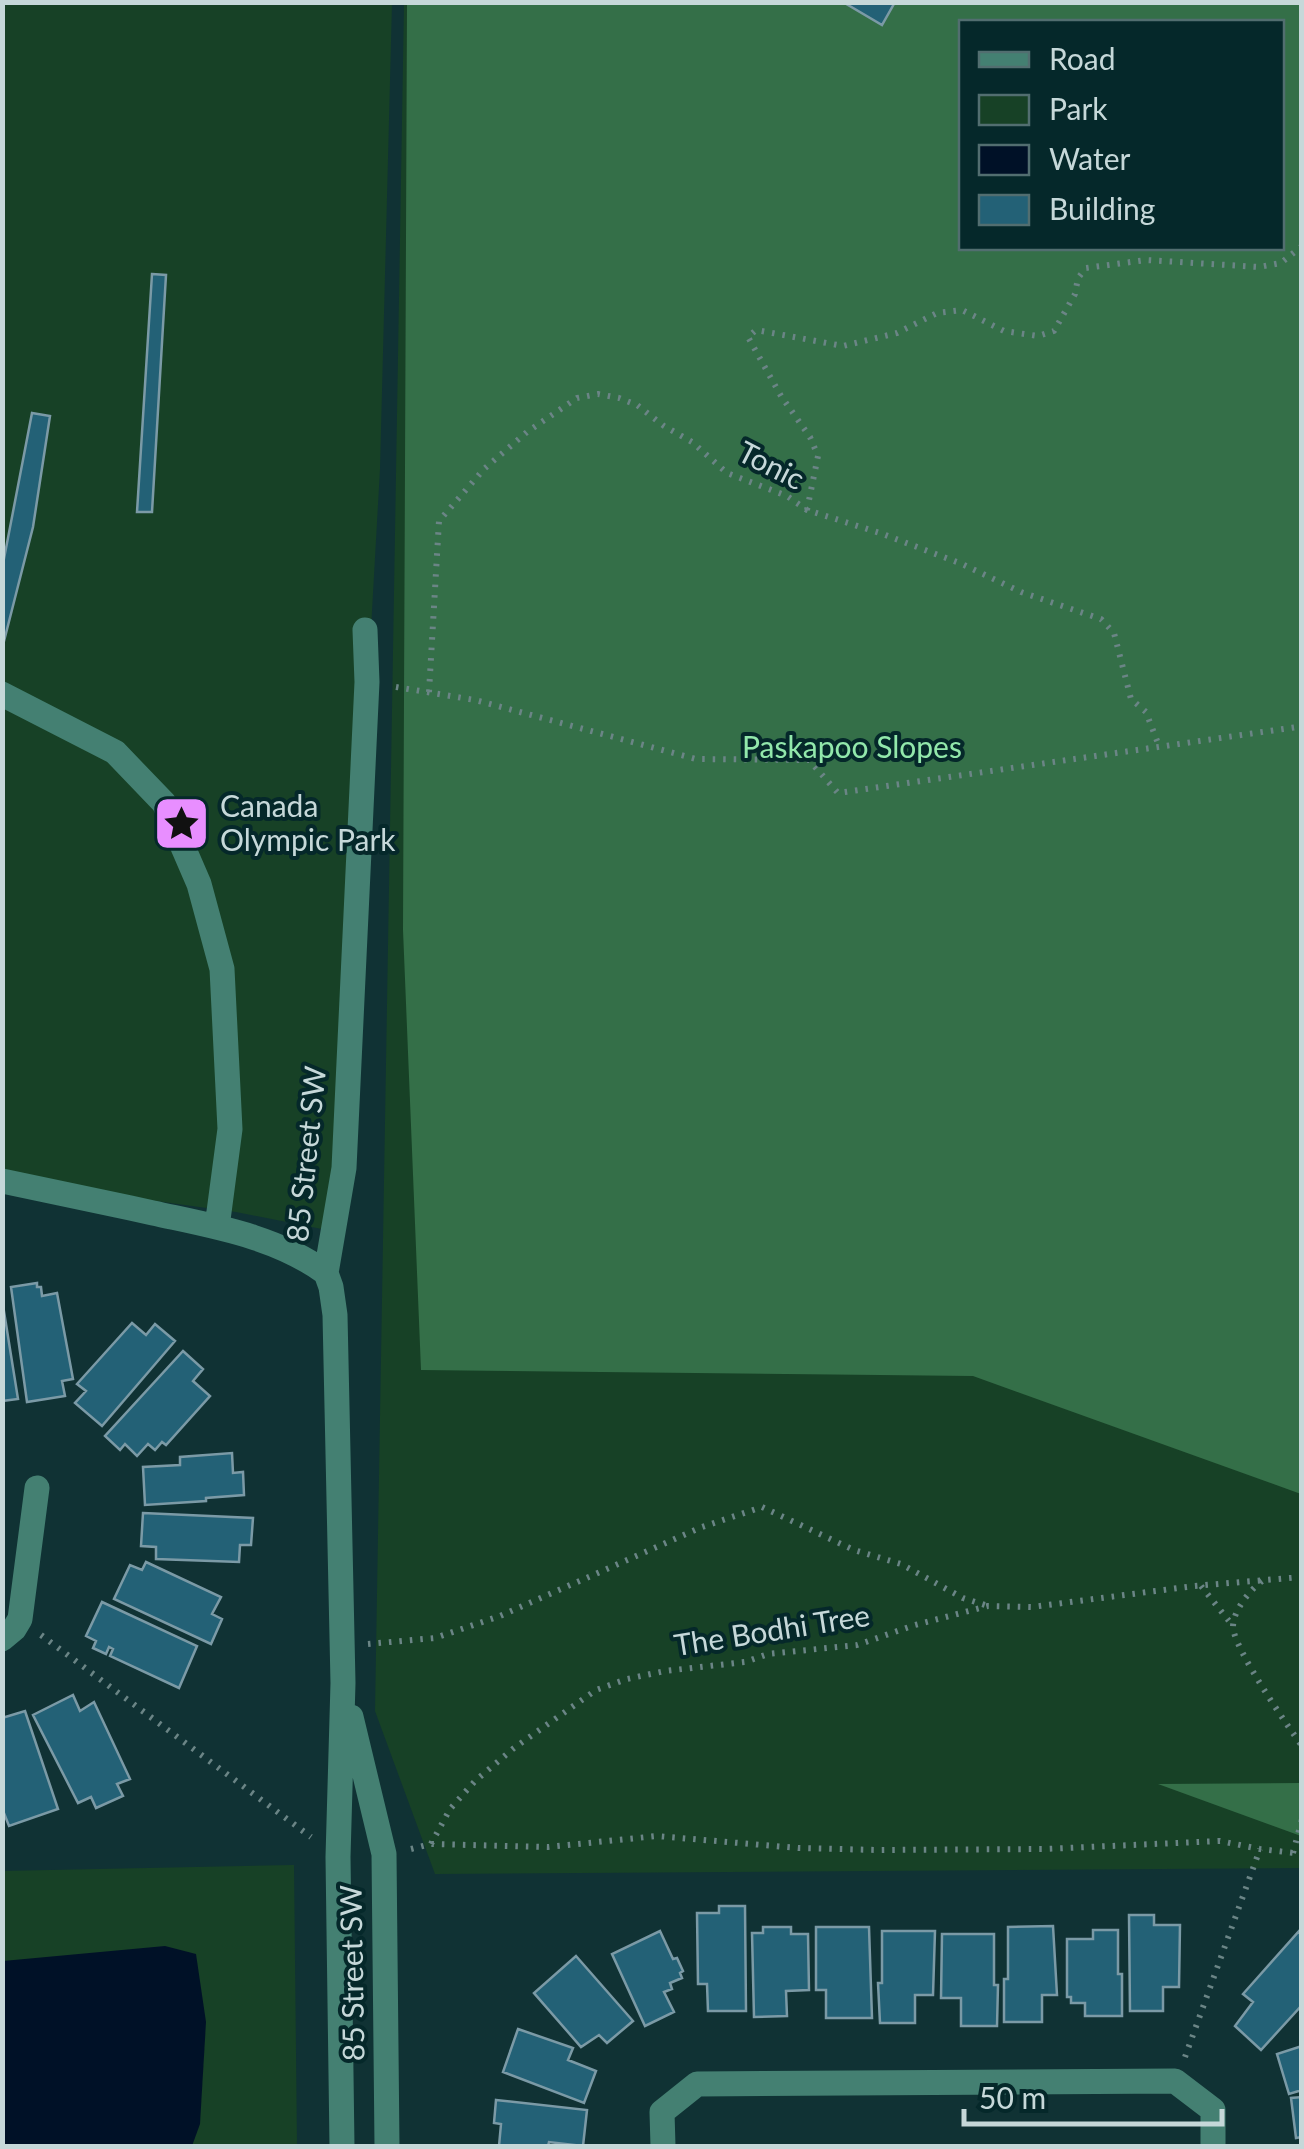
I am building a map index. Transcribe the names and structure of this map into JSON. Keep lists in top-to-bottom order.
{
  "streets": {
    "street": ["85 Street SW"],
    "path": ["Tonic", "The Bodhi Tree"]
  },
  "parks": ["Paskapoo Slopes"],
  "places": {
    "place": ["Canada Olympic Park"]
  },
  "legend": [
    "Road",
    "Park",
    "Water",
    "Building"
  ],
  "scale_bar": "50 m"
}
